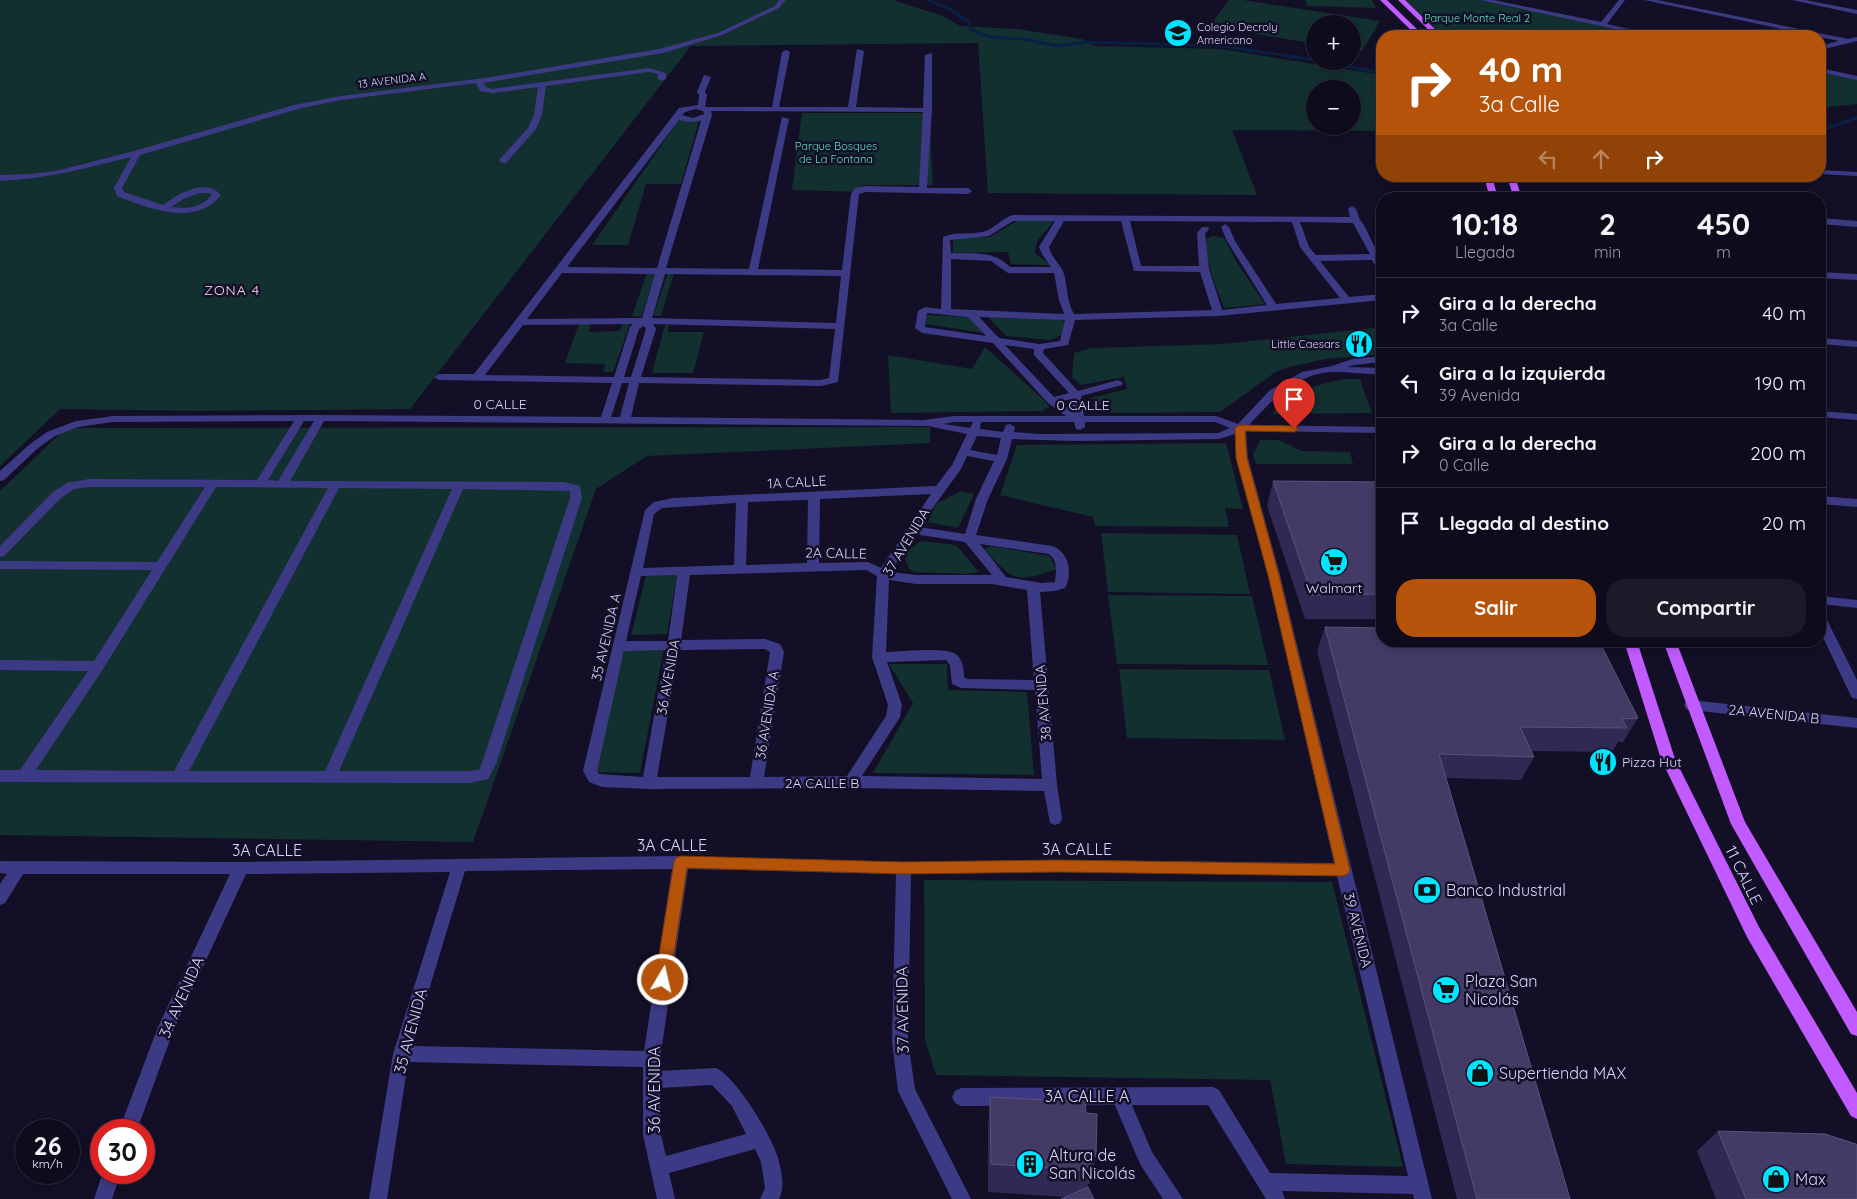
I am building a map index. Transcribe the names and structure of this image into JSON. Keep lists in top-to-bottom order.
{
  "streets": {
    "main road": ["11 CALLE"],
    "street": [
      "13 AVENIDA A",
      "0 CALLE",
      "1A CALLE",
      "37 AVENIDA",
      "2A CALLE",
      "35 AVENIDA A",
      "36 AVENIDA",
      "38 AVENIDA",
      "2A AVENIDA B",
      "36 AVENIDA A",
      "2A CALLE B",
      "3A CALLE",
      "39 AVENIDA",
      "34 AVENIDA",
      "35 AVENIDA",
      "3A CALLE A"
    ]
  },
  "crossings": [
    ["0 CALLE", "37 AVENIDA"],
    ["0 CALLE", "39 AVENIDA"],
    ["1A CALLE", "37 AVENIDA"],
    ["1A CALLE", "35 AVENIDA A"],
    ["37 AVENIDA", "2A CALLE"],
    ["37 AVENIDA", "2A CALLE B"],
    ["37 AVENIDA", "3A CALLE"],
    ["2A CALLE", "35 AVENIDA A"],
    ["2A CALLE", "36 AVENIDA"],
    ["2A CALLE", "38 AVENIDA"],
    ["35 AVENIDA A", "2A CALLE B"],
    ["36 AVENIDA", "36 AVENIDA A"],
    ["36 AVENIDA", "2A CALLE B"],
    ["36 AVENIDA", "3A CALLE"],
    ["38 AVENIDA", "2A CALLE B"],
    ["2A AVENIDA B", "11 CALLE"],
    ["36 AVENIDA A", "2A CALLE B"],
    ["3A CALLE", "39 AVENIDA"],
    ["3A CALLE", "34 AVENIDA"],
    ["3A CALLE", "35 AVENIDA"]
  ],
  "districts": ["ZONA 4"],
  "parks": ["Parque Monte Real 2", "Parque Bosques de La Fontana"],
  "places": {
    "school or university": ["Colegio Decroly Americano"],
    "restaurant": ["Little Caesars", "Pizza Hut"],
    "supermarket": ["Walmart", "Plaza San Nicolás"],
    "bank": ["Banco Industrial"],
    "shop": ["Supertienda MAX", "Max"],
    "building": ["Altura de San Nicolás"]
  },
  "page": {
    "map_buttons": ["+", "−"],
    "turn": ["40 m", "3a Calle"],
    "eta": [
      "10:18",
      "Llegada",
      "2",
      "min",
      "450",
      "m"
    ],
    "list": [
      {
        "name": "Gira a la derecha",
        "note": "3a Calle",
        "value": "40 m"
      },
      {
        "name": "Gira a la izquierda",
        "note": "39 Avenida",
        "value": "190 m"
      },
      {
        "name": "Gira a la derecha",
        "note": "0 Calle",
        "value": "200 m"
      },
      {
        "name": "Llegada al destino",
        "value": "20 m"
      }
    ],
    "buttons": ["Salir", "Compartir"],
    "speed": "26 km/h",
    "limit": "30"
  }
}
